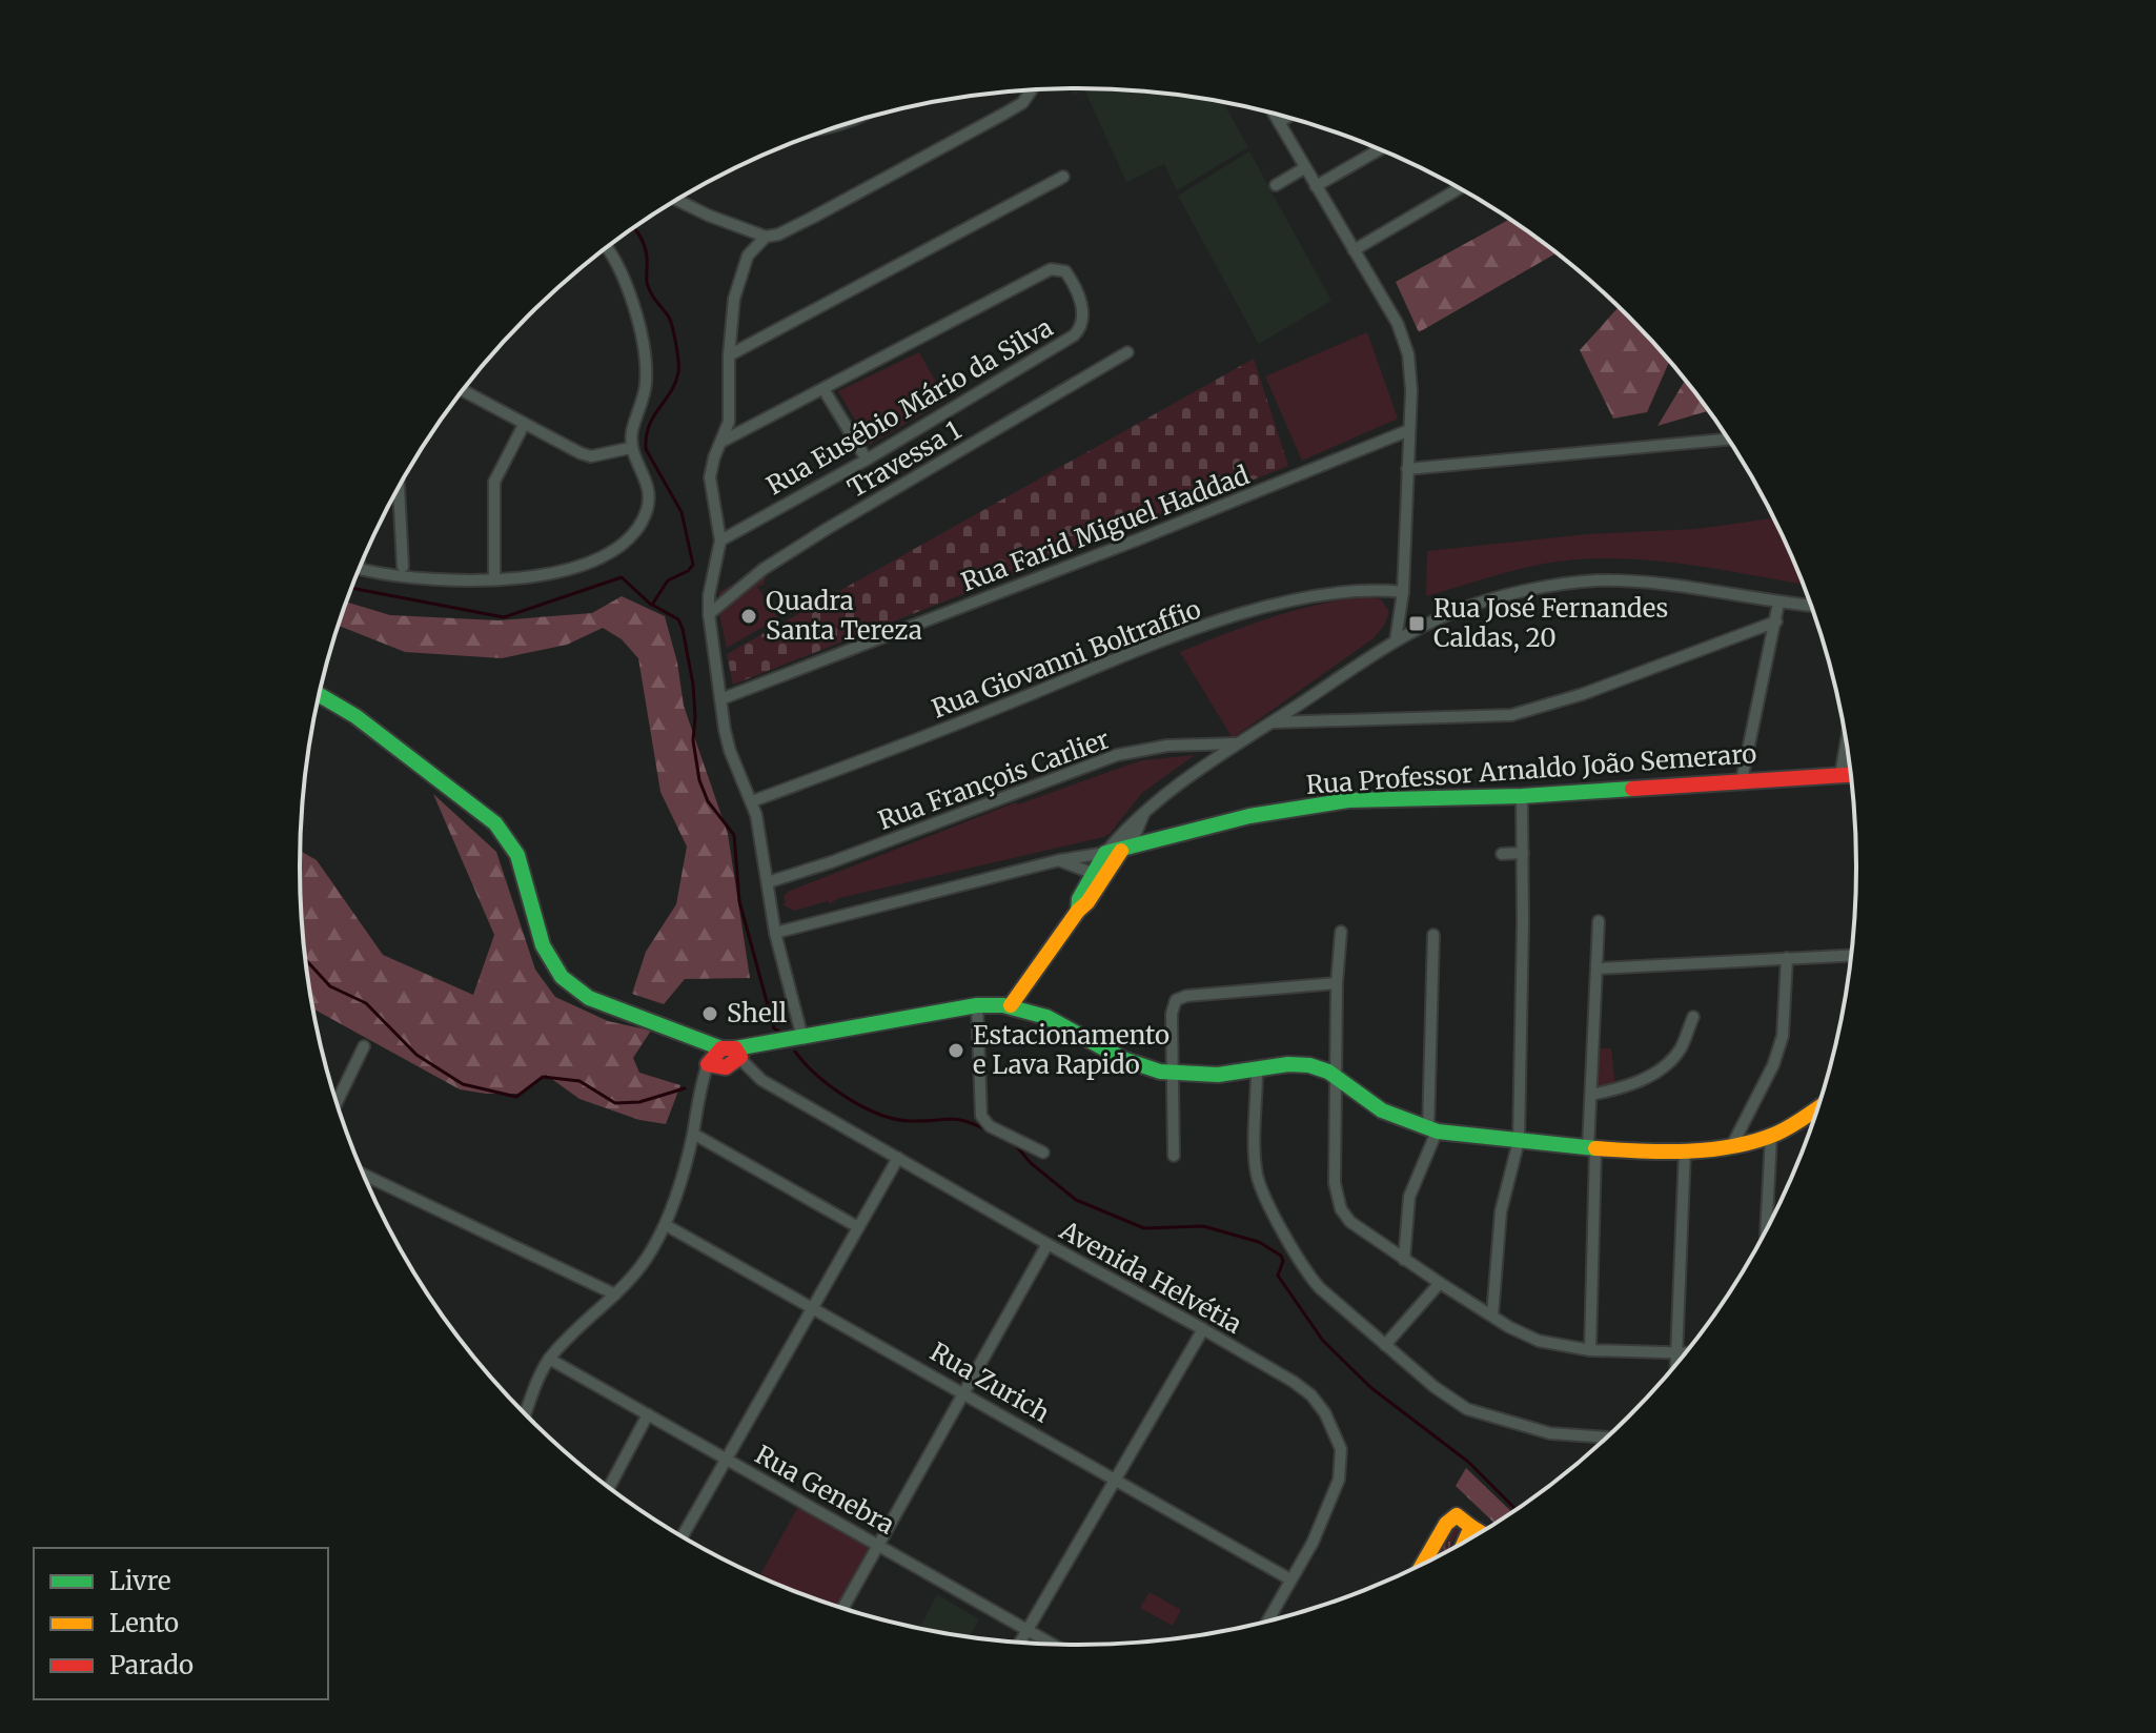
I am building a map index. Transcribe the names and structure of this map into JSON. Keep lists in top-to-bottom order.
{
  "streets": {
    "main road": ["Rua Professor Arnaldo João Semeraro"],
    "street": [
      "Rua Eusébio Mário da Silva",
      "Travessa 1",
      "Rua Farid Miguel Haddad",
      "Rua Giovanni Boltraffio",
      "Rua François Carlier",
      "Avenida Helvétia",
      "Rua Zurich",
      "Rua Genebra"
    ]
  },
  "crossings": [
    ["Avenida Helvétia", "Rua Zurich"]
  ],
  "places": {
    "other": ["Quadra Santa Tereza", "Shell", "Estacionamento e Lava Rapido"],
    "transit": ["Rua José Fernandes Caldas, 20"]
  },
  "legend": ["Livre", "Lento", "Parado"]
}
